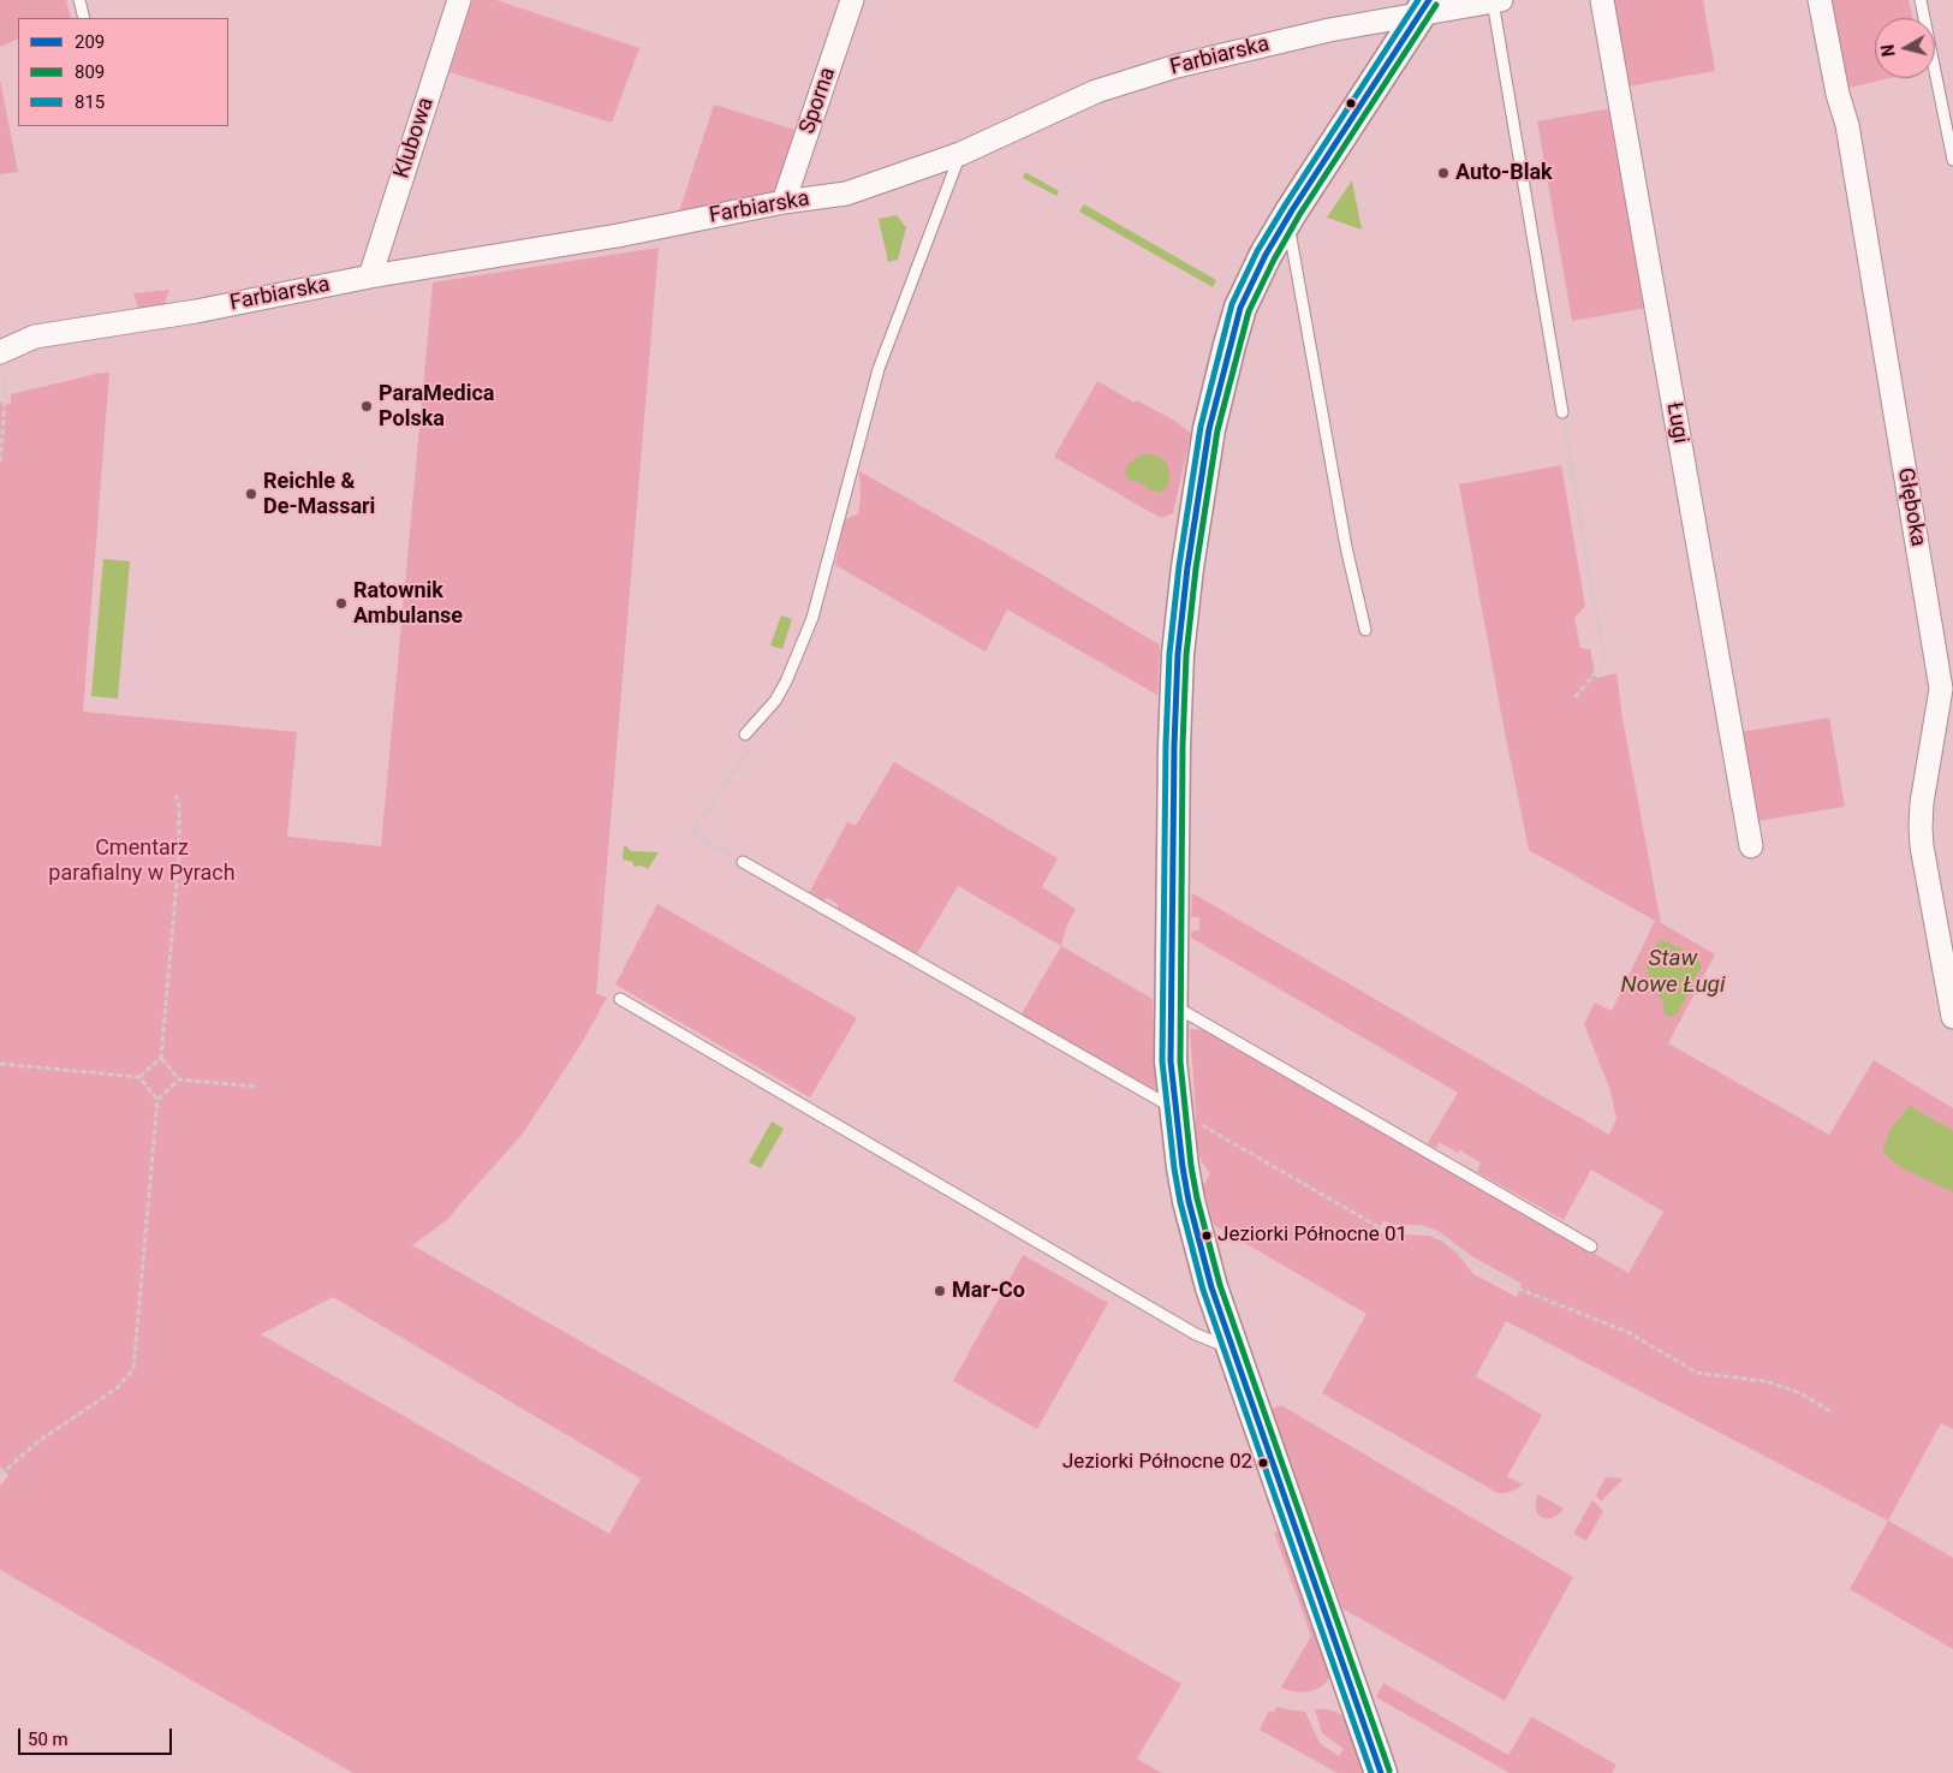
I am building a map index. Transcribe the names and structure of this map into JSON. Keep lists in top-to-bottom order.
{
  "streets": {
    "street": [
      "Farbiarska",
      "Sporna",
      "Klubowa",
      "Ługi",
      "Głęboka"
    ]
  },
  "crossings": [
    ["Farbiarska", "Sporna"],
    ["Farbiarska", "Klubowa"]
  ],
  "water": ["Staw Nowe Ługi"],
  "parks": ["Cmentarz parafialny w Pyrach"],
  "places": [
    "Auto-Blak",
    "ParaMedica Polska",
    "Reichle & De-Massari",
    "Ratownik Ambulanse",
    "Jeziorki Północne 01",
    "Mar-Co",
    "Jeziorki Północne 02"
  ],
  "lines": ["transit line 209", "transit line 815", "transit line 809"],
  "legend": ["209", "809", "815"],
  "scale_bar": "50 m",
  "north": "left"
}
